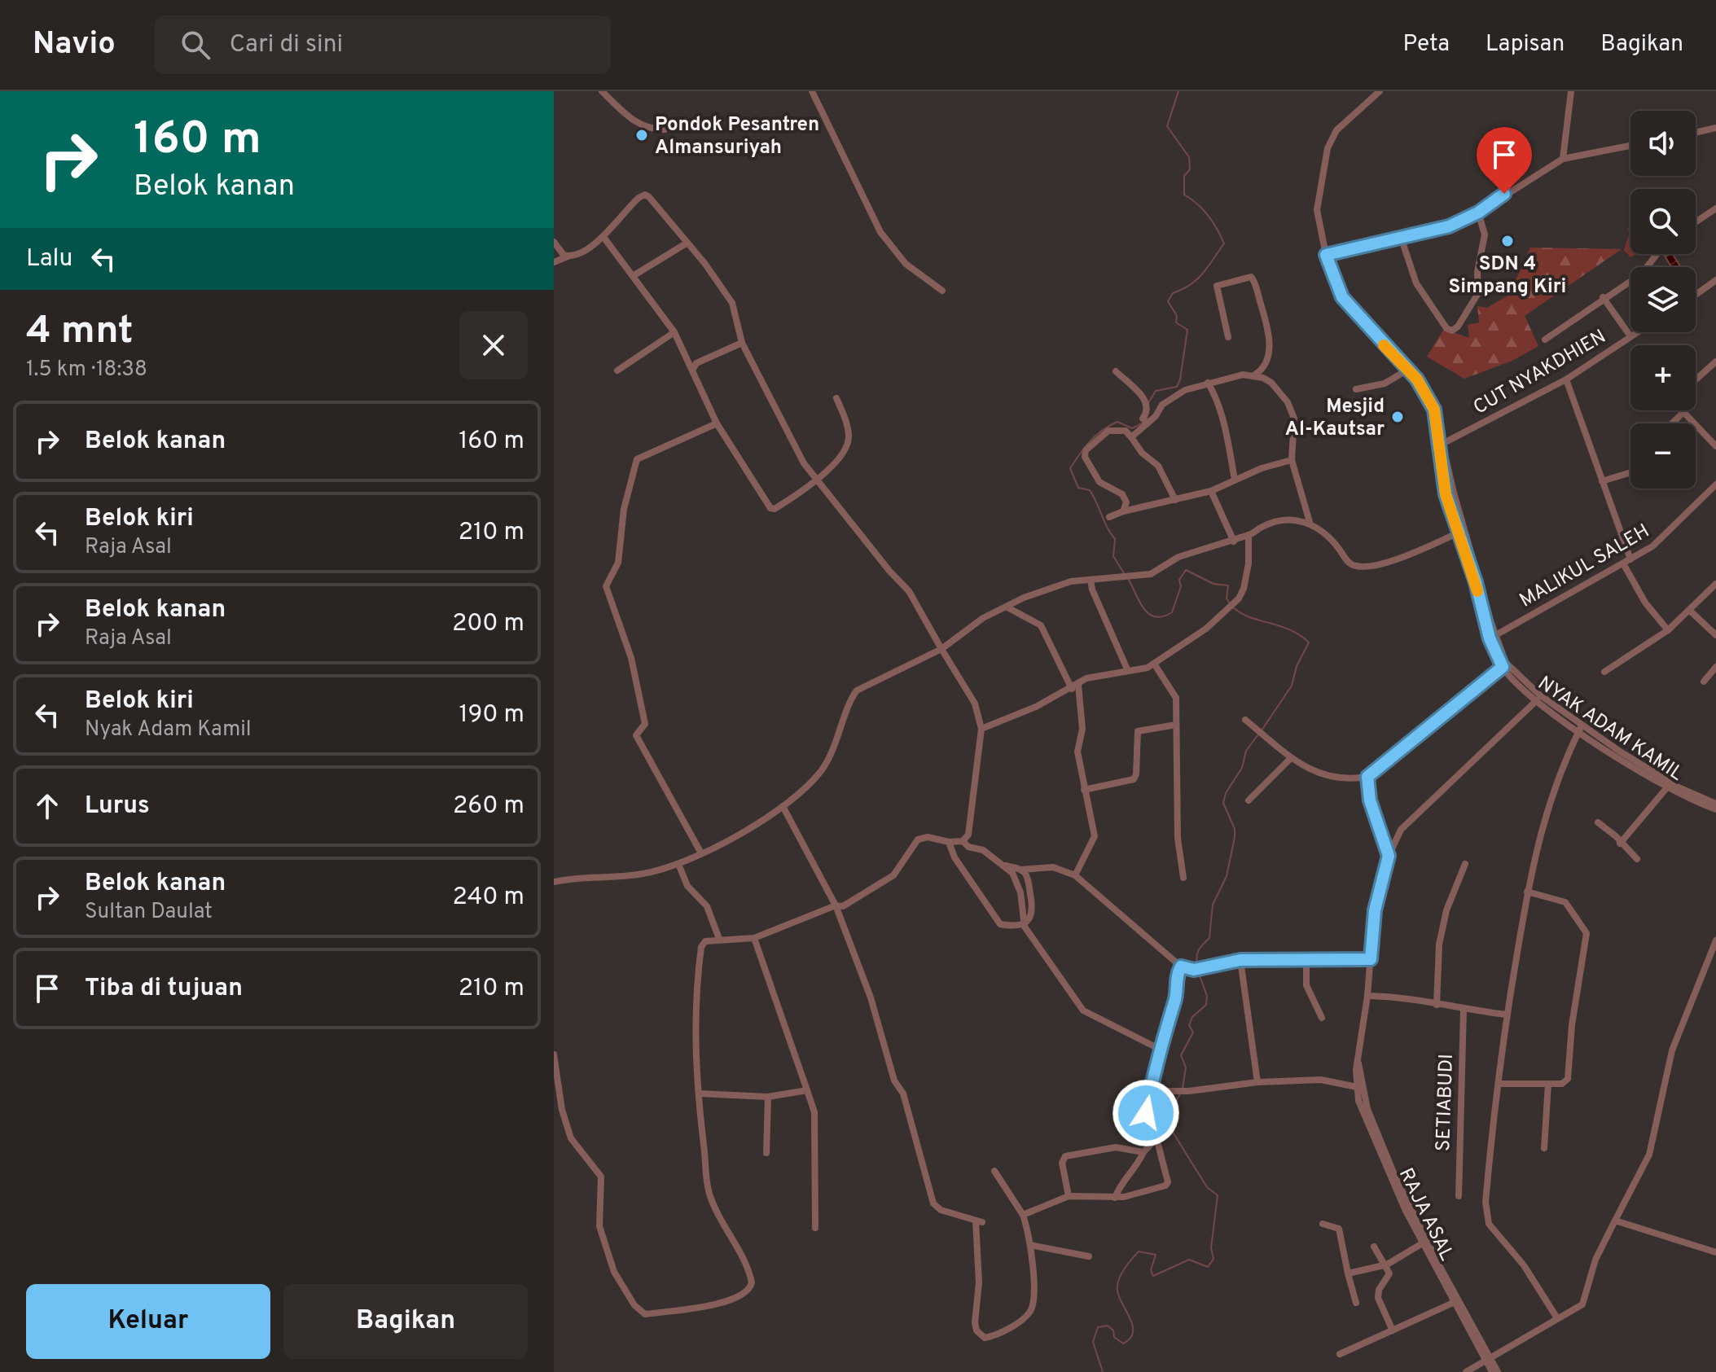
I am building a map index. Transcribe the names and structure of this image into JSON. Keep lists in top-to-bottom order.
{
  "streets": {
    "street": [
      "CUT NYAKDHIEN",
      "MALIKUL SALEH",
      "NYAK ADAM KAMIL",
      "SETIABUDI",
      "RAJA ASAL"
    ]
  },
  "crossings": [
    ["CUT NYAKDHIEN", "NYAK ADAM KAMIL"],
    ["MALIKUL SALEH", "NYAK ADAM KAMIL"],
    ["NYAK ADAM KAMIL", "RAJA ASAL"]
  ],
  "places": ["Pondok Pesantren Almansuriyah", "SDN 4 Simpang Kiri", "Mesjid Al-Kautsar"],
  "page": {
    "header": "Navio",
    "search": "Cari di sini",
    "nav": ["Peta", "Lapisan", "Bagikan"],
    "turn": ["160 m", "Belok kanan"],
    "map_buttons": ["+", "−"],
    "then": "Lalu",
    "heading": ["4 mnt", "1.5 km · 18:38"],
    "list": [
      {
        "name": "Belok kanan",
        "value": "160 m"
      },
      {
        "name": "Belok kiri",
        "note": "Raja Asal",
        "value": "210 m"
      },
      {
        "name": "Belok kanan",
        "note": "Raja Asal",
        "value": "200 m"
      },
      {
        "name": "Belok kiri",
        "note": "Nyak Adam Kamil",
        "value": "190 m"
      },
      {
        "name": "Lurus",
        "value": "260 m"
      },
      {
        "name": "Belok kanan",
        "note": "Sultan Daulat",
        "value": "240 m"
      },
      {
        "name": "Tiba di tujuan",
        "value": "210 m"
      }
    ],
    "buttons": ["Keluar", "Bagikan"]
  }
}
